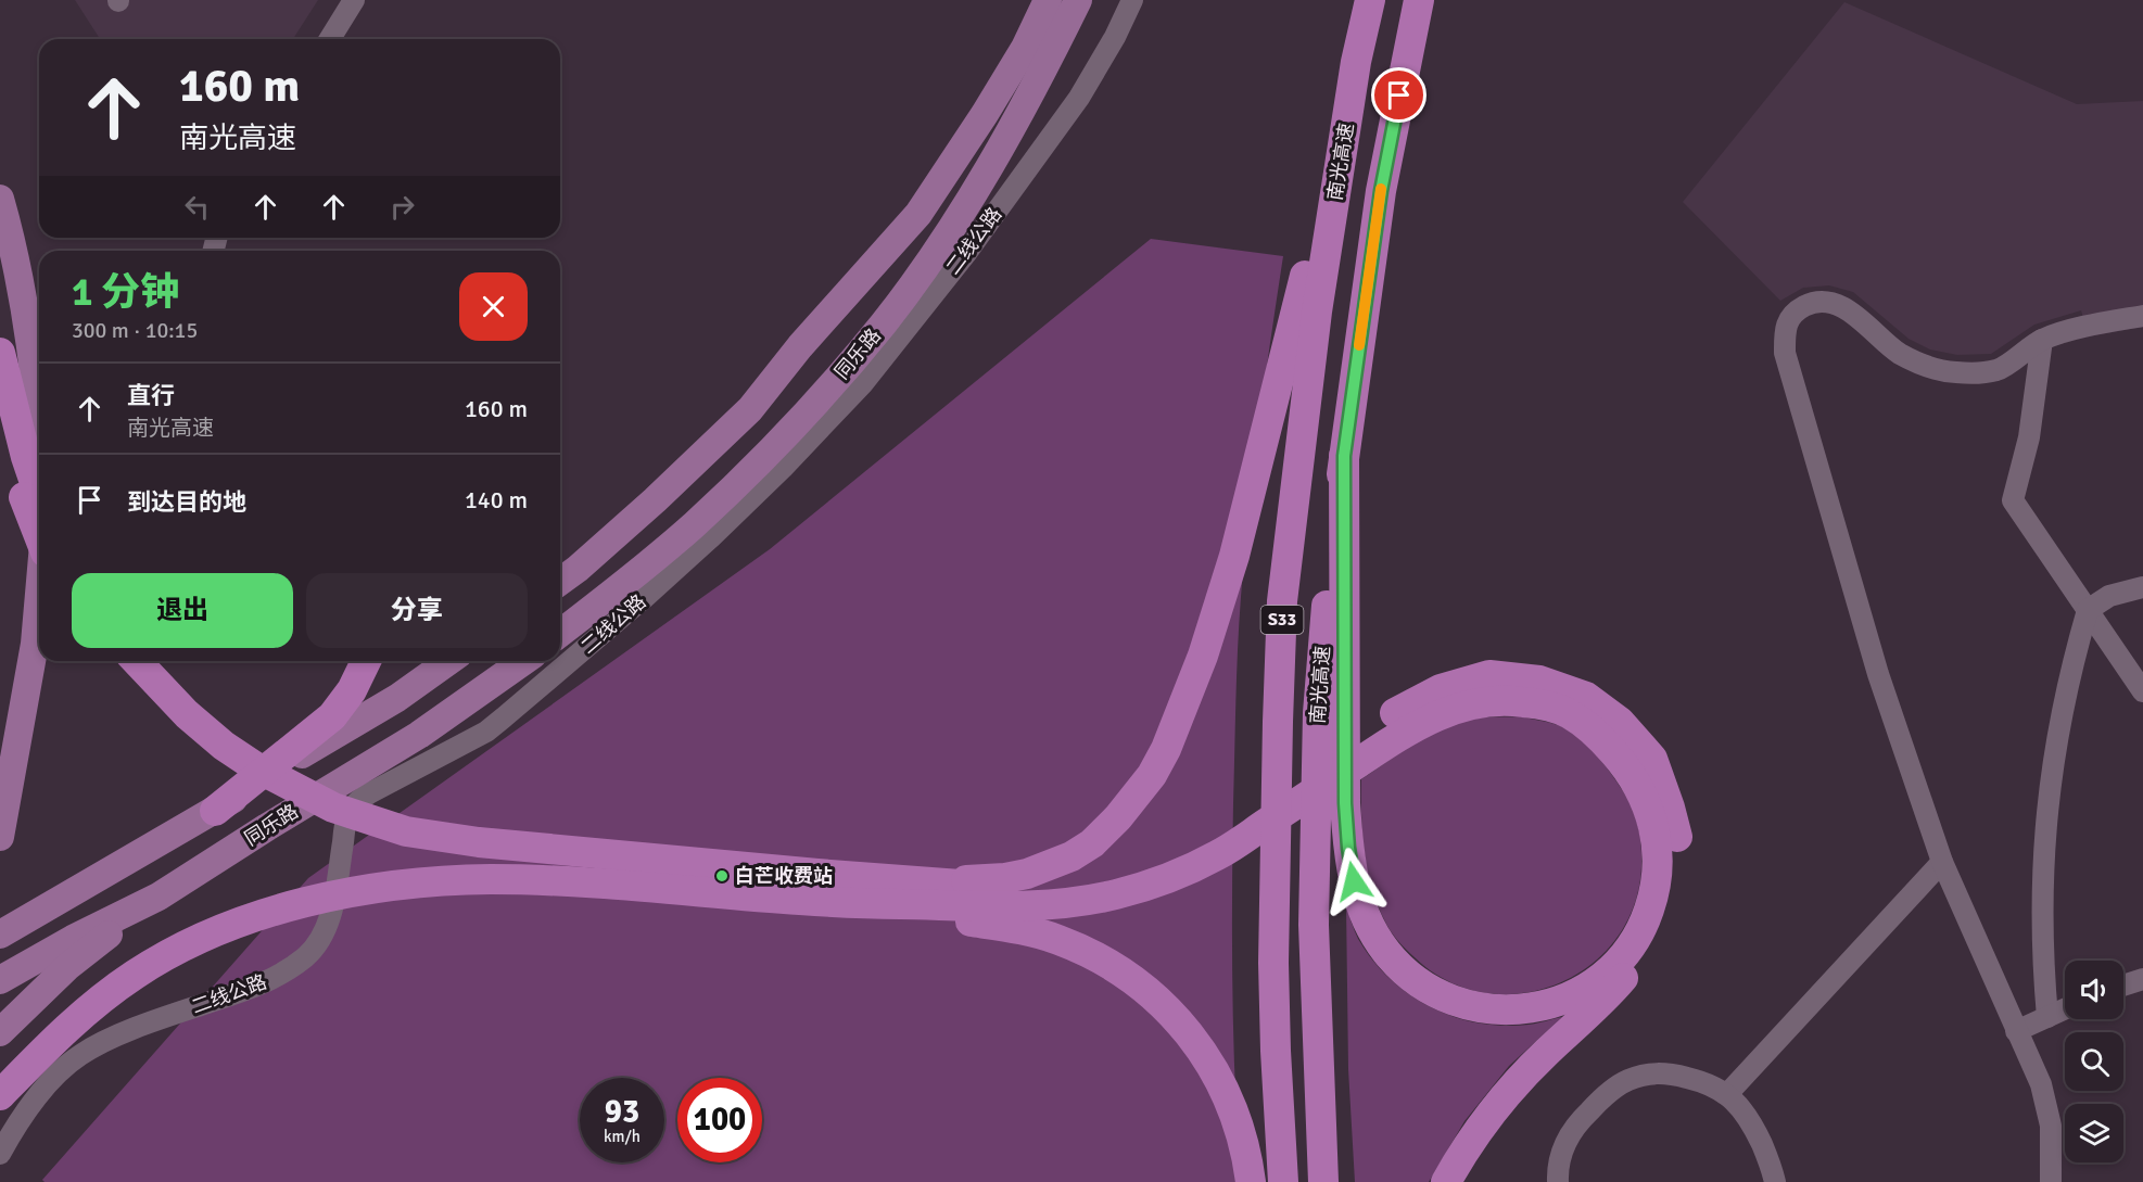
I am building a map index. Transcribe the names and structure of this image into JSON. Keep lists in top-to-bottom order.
{
  "streets": {
    "highway": ["南光高速", "S33"],
    "main road": ["同乐路"],
    "street": ["二线公路"]
  },
  "places": ["白芒收费站"],
  "page": {
    "turn": ["160 m", "南光高速"],
    "heading": ["1 分钟", "300 m · 10:15"],
    "list": [
      {
        "name": "直行",
        "note": "南光高速",
        "value": "160 m"
      },
      {
        "name": "到达目的地",
        "value": "140 m"
      }
    ],
    "buttons": ["退出", "分享"],
    "speed": "93 km/h",
    "limit": "100"
  }
}
